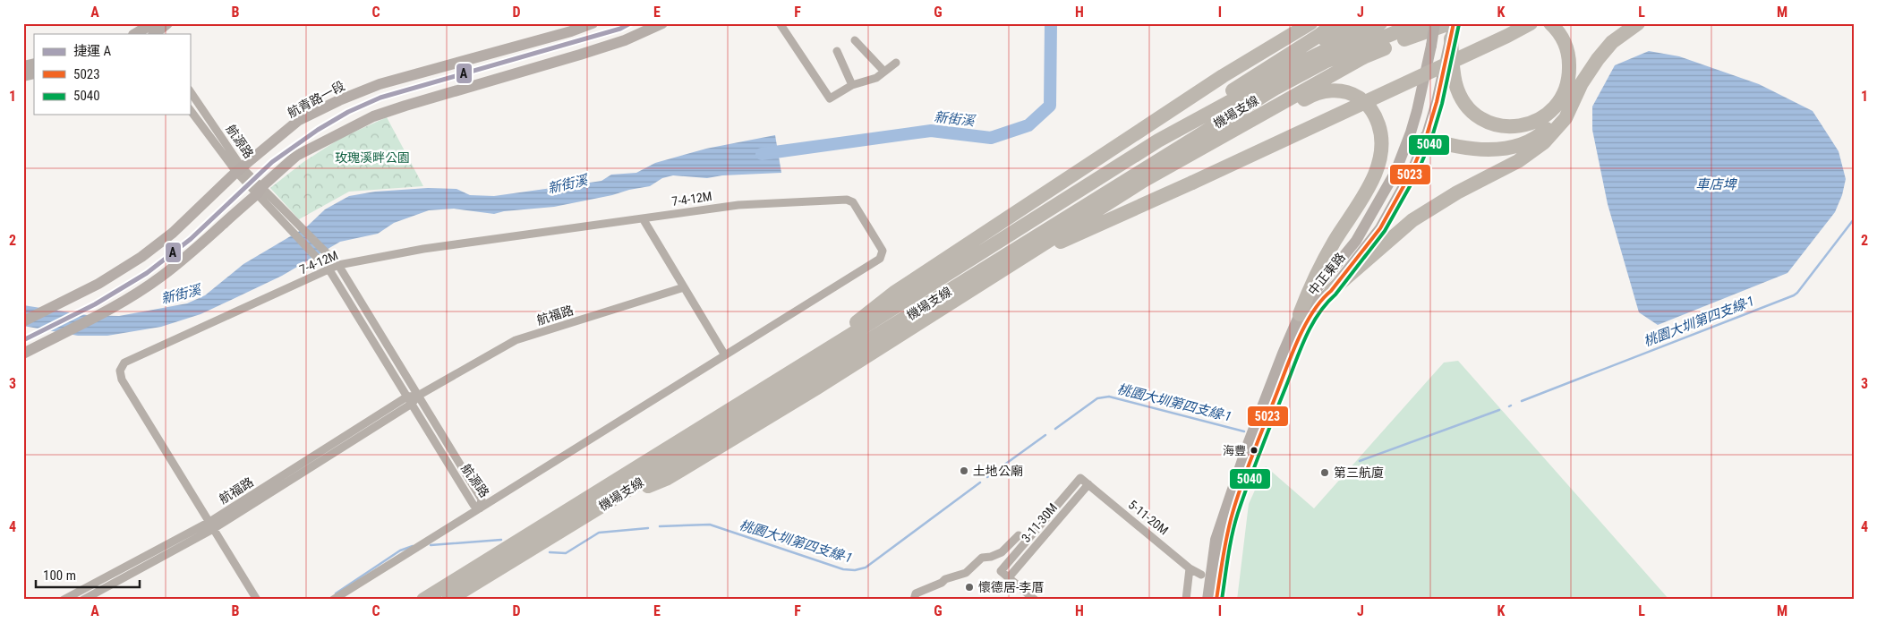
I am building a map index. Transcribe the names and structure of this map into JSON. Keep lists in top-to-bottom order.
{
  "streets": {
    "highway": ["機場支線"],
    "street": [
      "航青路一段",
      "航源路",
      "7-4-12M",
      "中正東路",
      "航福路",
      "5-11-20M",
      "3-11-30M"
    ]
  },
  "crossings": [
    ["航青路一段", "航源路"],
    ["航源路", "7-4-12M"],
    ["航源路", "航福路"],
    ["7-4-12M", "航福路"],
    ["5-11-20M", "3-11-30M"]
  ],
  "water": ["新街溪", "車店埤", "桃園大圳第四支線-1"],
  "parks": ["玫瑰溪畔公園"],
  "places": [
    "海豐",
    "土地公廟",
    "第三航廈",
    "懷德居-李厝"
  ],
  "lines": ["metro line A", "transit line 5023", "transit line 5040"],
  "legend": ["捷運 A", "5023", "5040"],
  "scale_bar": "100 m",
  "grid": {
    "columns": [
      "A",
      "B",
      "C",
      "D",
      "E",
      "F",
      "G",
      "H",
      "I",
      "J",
      "K",
      "L",
      "M"
    ],
    "rows": [
      "1",
      "2",
      "3",
      "4"
    ]
  }
}
